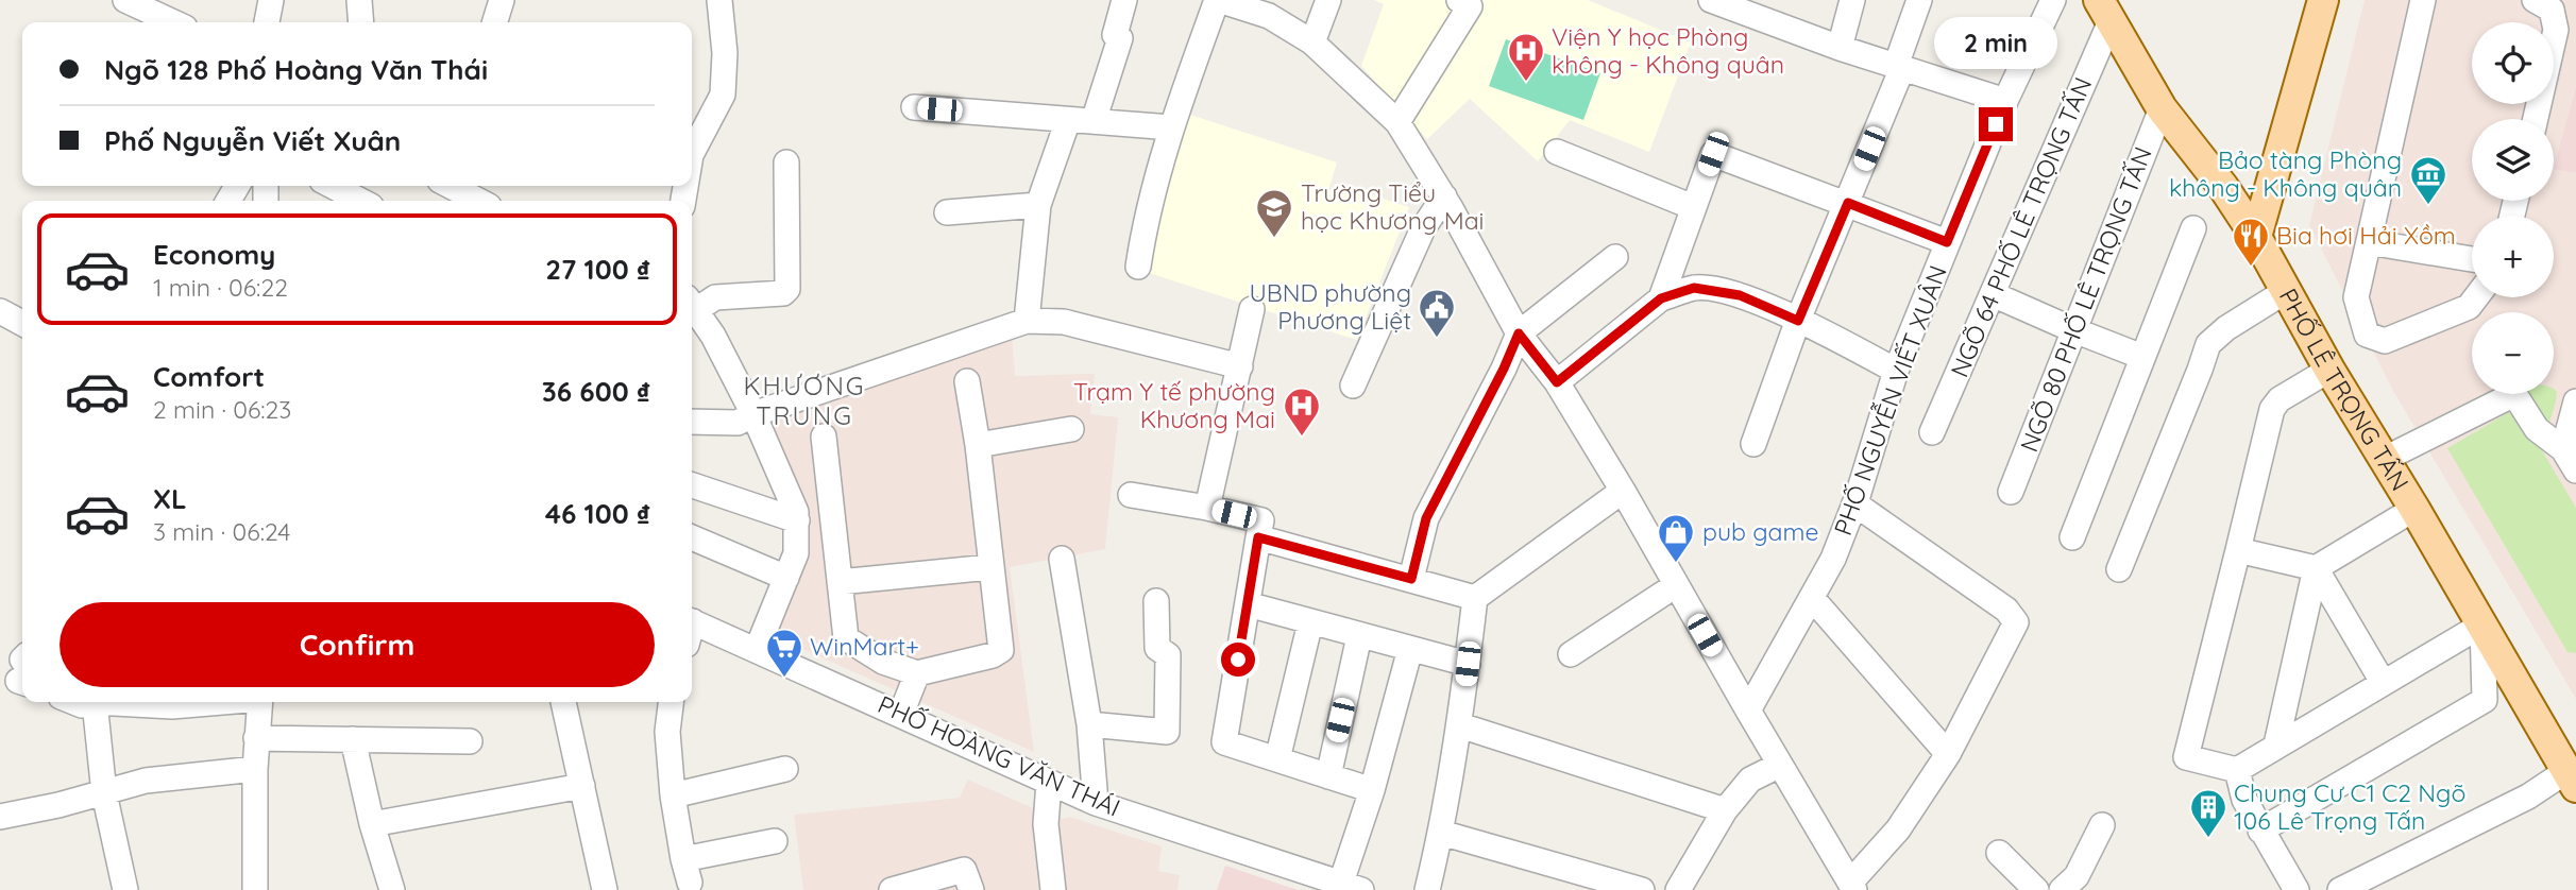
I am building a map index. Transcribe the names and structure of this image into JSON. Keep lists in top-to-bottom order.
{
  "streets": {
    "main road": ["PHỐ LÊ TRỌNG TẤN"],
    "street": [
      "NGÕ 64 PHỐ LÊ TRỌNG TẤN",
      "NGÕ 80 PHỐ LÊ TRỌNG TẤN",
      "PHỐ NGUYỄN VIẾT XUÂN",
      "PHỐ HOÀNG VĂN THÁI"
    ]
  },
  "crossings": [
    ["NGÕ 64 PHỐ LÊ TRỌNG TẤN", "PHỐ LÊ TRỌNG TẤN"],
    ["NGÕ 80 PHỐ LÊ TRỌNG TẤN", "PHỐ LÊ TRỌNG TẤN"]
  ],
  "districts": ["KHƯƠNG TRUNG"],
  "places": {
    "hospital": ["Viện Y học Phòng không - Không quân", "Trạm Y tế phường Khương Mai"],
    "museum": ["Bảo tàng Phòng không - Không quân"],
    "school or university": ["Trường Tiểu học Khương Mai"],
    "restaurant": ["Bia hơi Hải Xồm"],
    "public building": ["UBND phường Phương Liệt"],
    "shop": ["pub game"],
    "supermarket": ["WinMart+"],
    "building": ["Chung Cư C1 C2 Ngõ 106 Lê Trọng Tấn"]
  },
  "page": {
    "bubble": "2 min",
    "map_buttons": ["+", "−"],
    "banner": ["Ngõ 128 Phố Hoàng Văn Thái", "Phố Nguyễn Viết Xuân"],
    "list": [
      {
        "name": "Economy",
        "note": "1 min · 06:22",
        "value": "27 100 ₫"
      },
      {
        "name": "Comfort",
        "note": "2 min · 06:23",
        "value": "36 600 ₫"
      },
      {
        "name": "XL",
        "note": "3 min · 06:24",
        "value": "46 100 ₫"
      }
    ],
    "buttons": "Confirm"
  }
}
